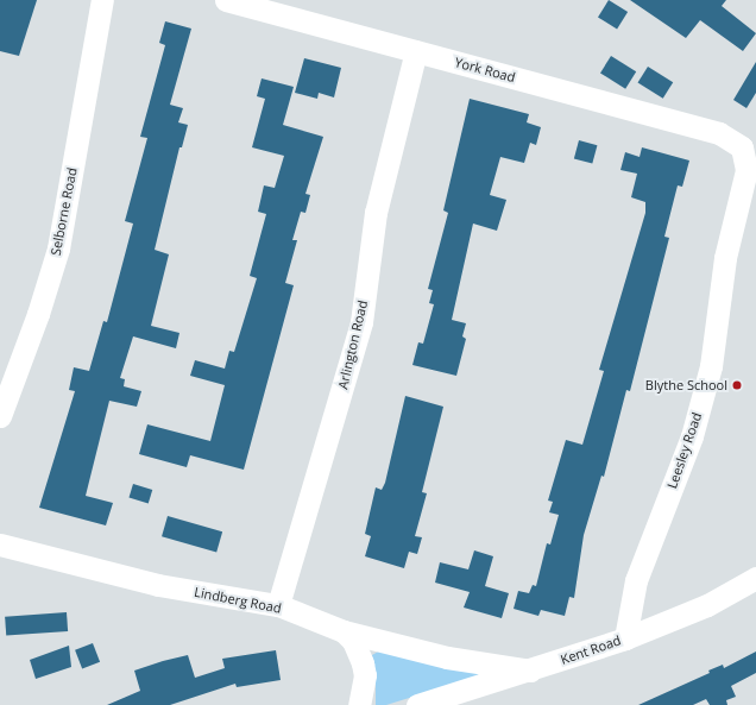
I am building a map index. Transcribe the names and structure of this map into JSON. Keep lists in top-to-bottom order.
{
  "streets": {
    "street": [
      "York Road",
      "Selborne Road",
      "Arlington Road",
      "Leesley Road",
      "Lindberg Road",
      "Kent Road"
    ]
  },
  "crossings": [
    ["York Road", "Arlington Road"],
    ["York Road", "Leesley Road"],
    ["Arlington Road", "Lindberg Road"],
    ["Leesley Road", "Kent Road"],
    ["Lindberg Road", "Kent Road"]
  ],
  "places": ["Blythe School"]
}
